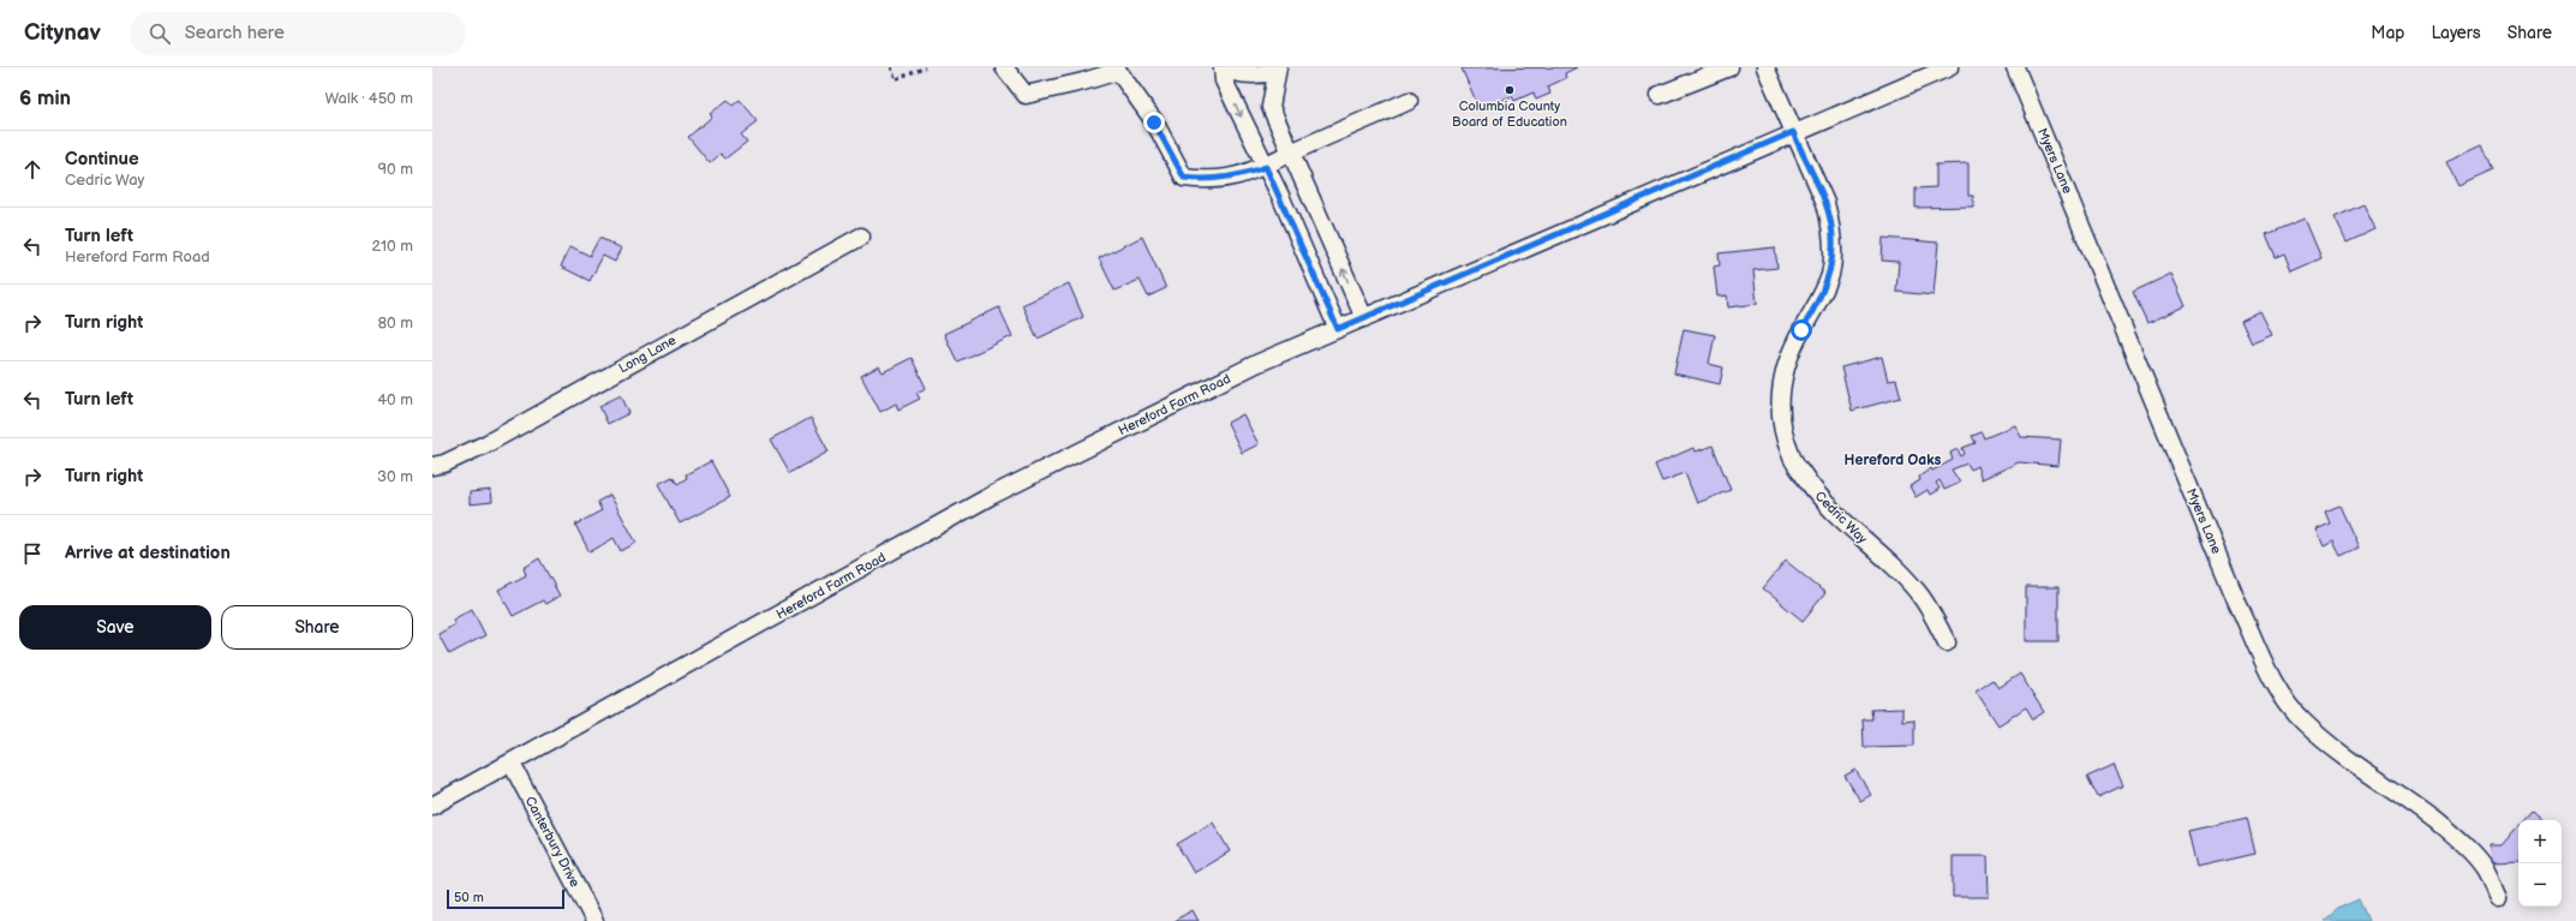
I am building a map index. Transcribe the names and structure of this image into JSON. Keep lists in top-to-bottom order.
{
  "streets": {
    "street": [
      "Myers Lane",
      "Long Lane",
      "Hereford Farm Road",
      "Cedric Way",
      "Canterbury Drive"
    ]
  },
  "crossings": [
    ["Hereford Farm Road", "Cedric Way"],
    ["Hereford Farm Road", "Canterbury Drive"]
  ],
  "districts": ["Hereford Oaks"],
  "places": ["Columbia County Board of Education"],
  "scale_bar": "50 m",
  "page": {
    "header": "Citynav",
    "search": "Search here",
    "nav": ["Map", "Layers", "Share"],
    "heading": ["6 min", "Walk · 450 m"],
    "list": [
      ["Continue", "Cedric Way", "90 m"],
      ["Turn left", "Hereford Farm Road", "210 m"],
      ["Turn right", "80 m"],
      ["Turn left", "40 m"],
      ["Turn right", "30 m"],
      "Arrive at destination"
    ],
    "buttons": ["Save", "Share"],
    "map_buttons": ["+", "−"],
    "scale": "50 m"
  }
}
